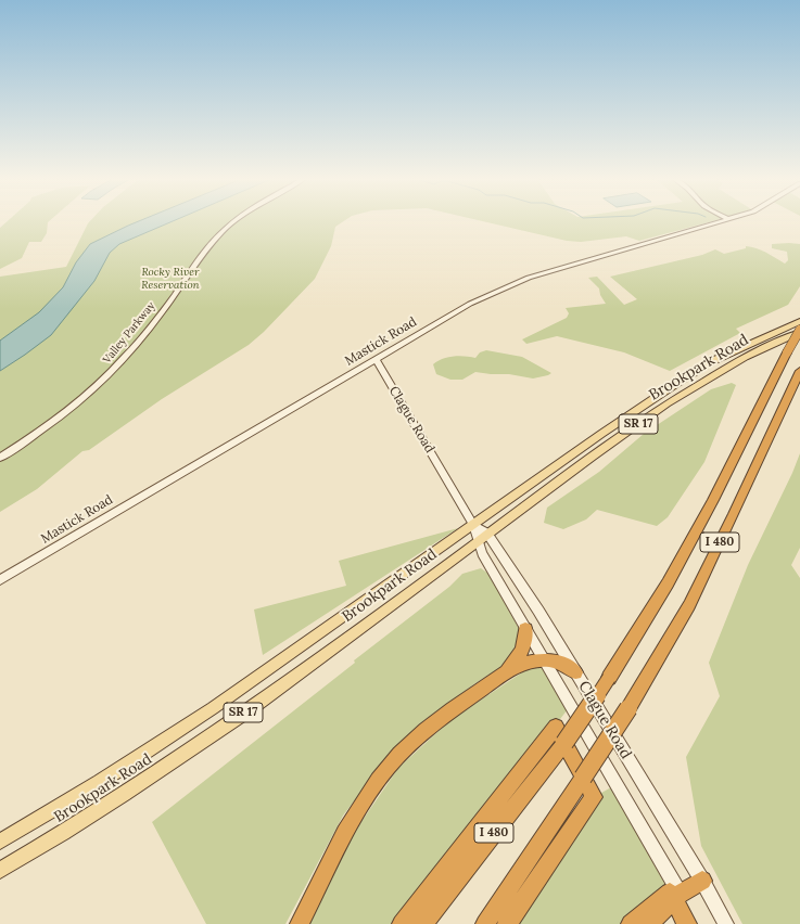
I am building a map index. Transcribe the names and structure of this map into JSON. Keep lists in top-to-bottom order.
{
  "streets": {
    "highway": ["I 480"],
    "main road": ["Brookpark Road", "SR 17"],
    "street": ["Valley Parkway", "Mastick Road", "Clague Road"]
  },
  "crossings": [
    ["Mastick Road", "Clague Road"],
    ["Brookpark Road", "Clague Road"],
    ["Brookpark Road", "I 480"]
  ],
  "parks": ["Rocky River Reservation"]
}
